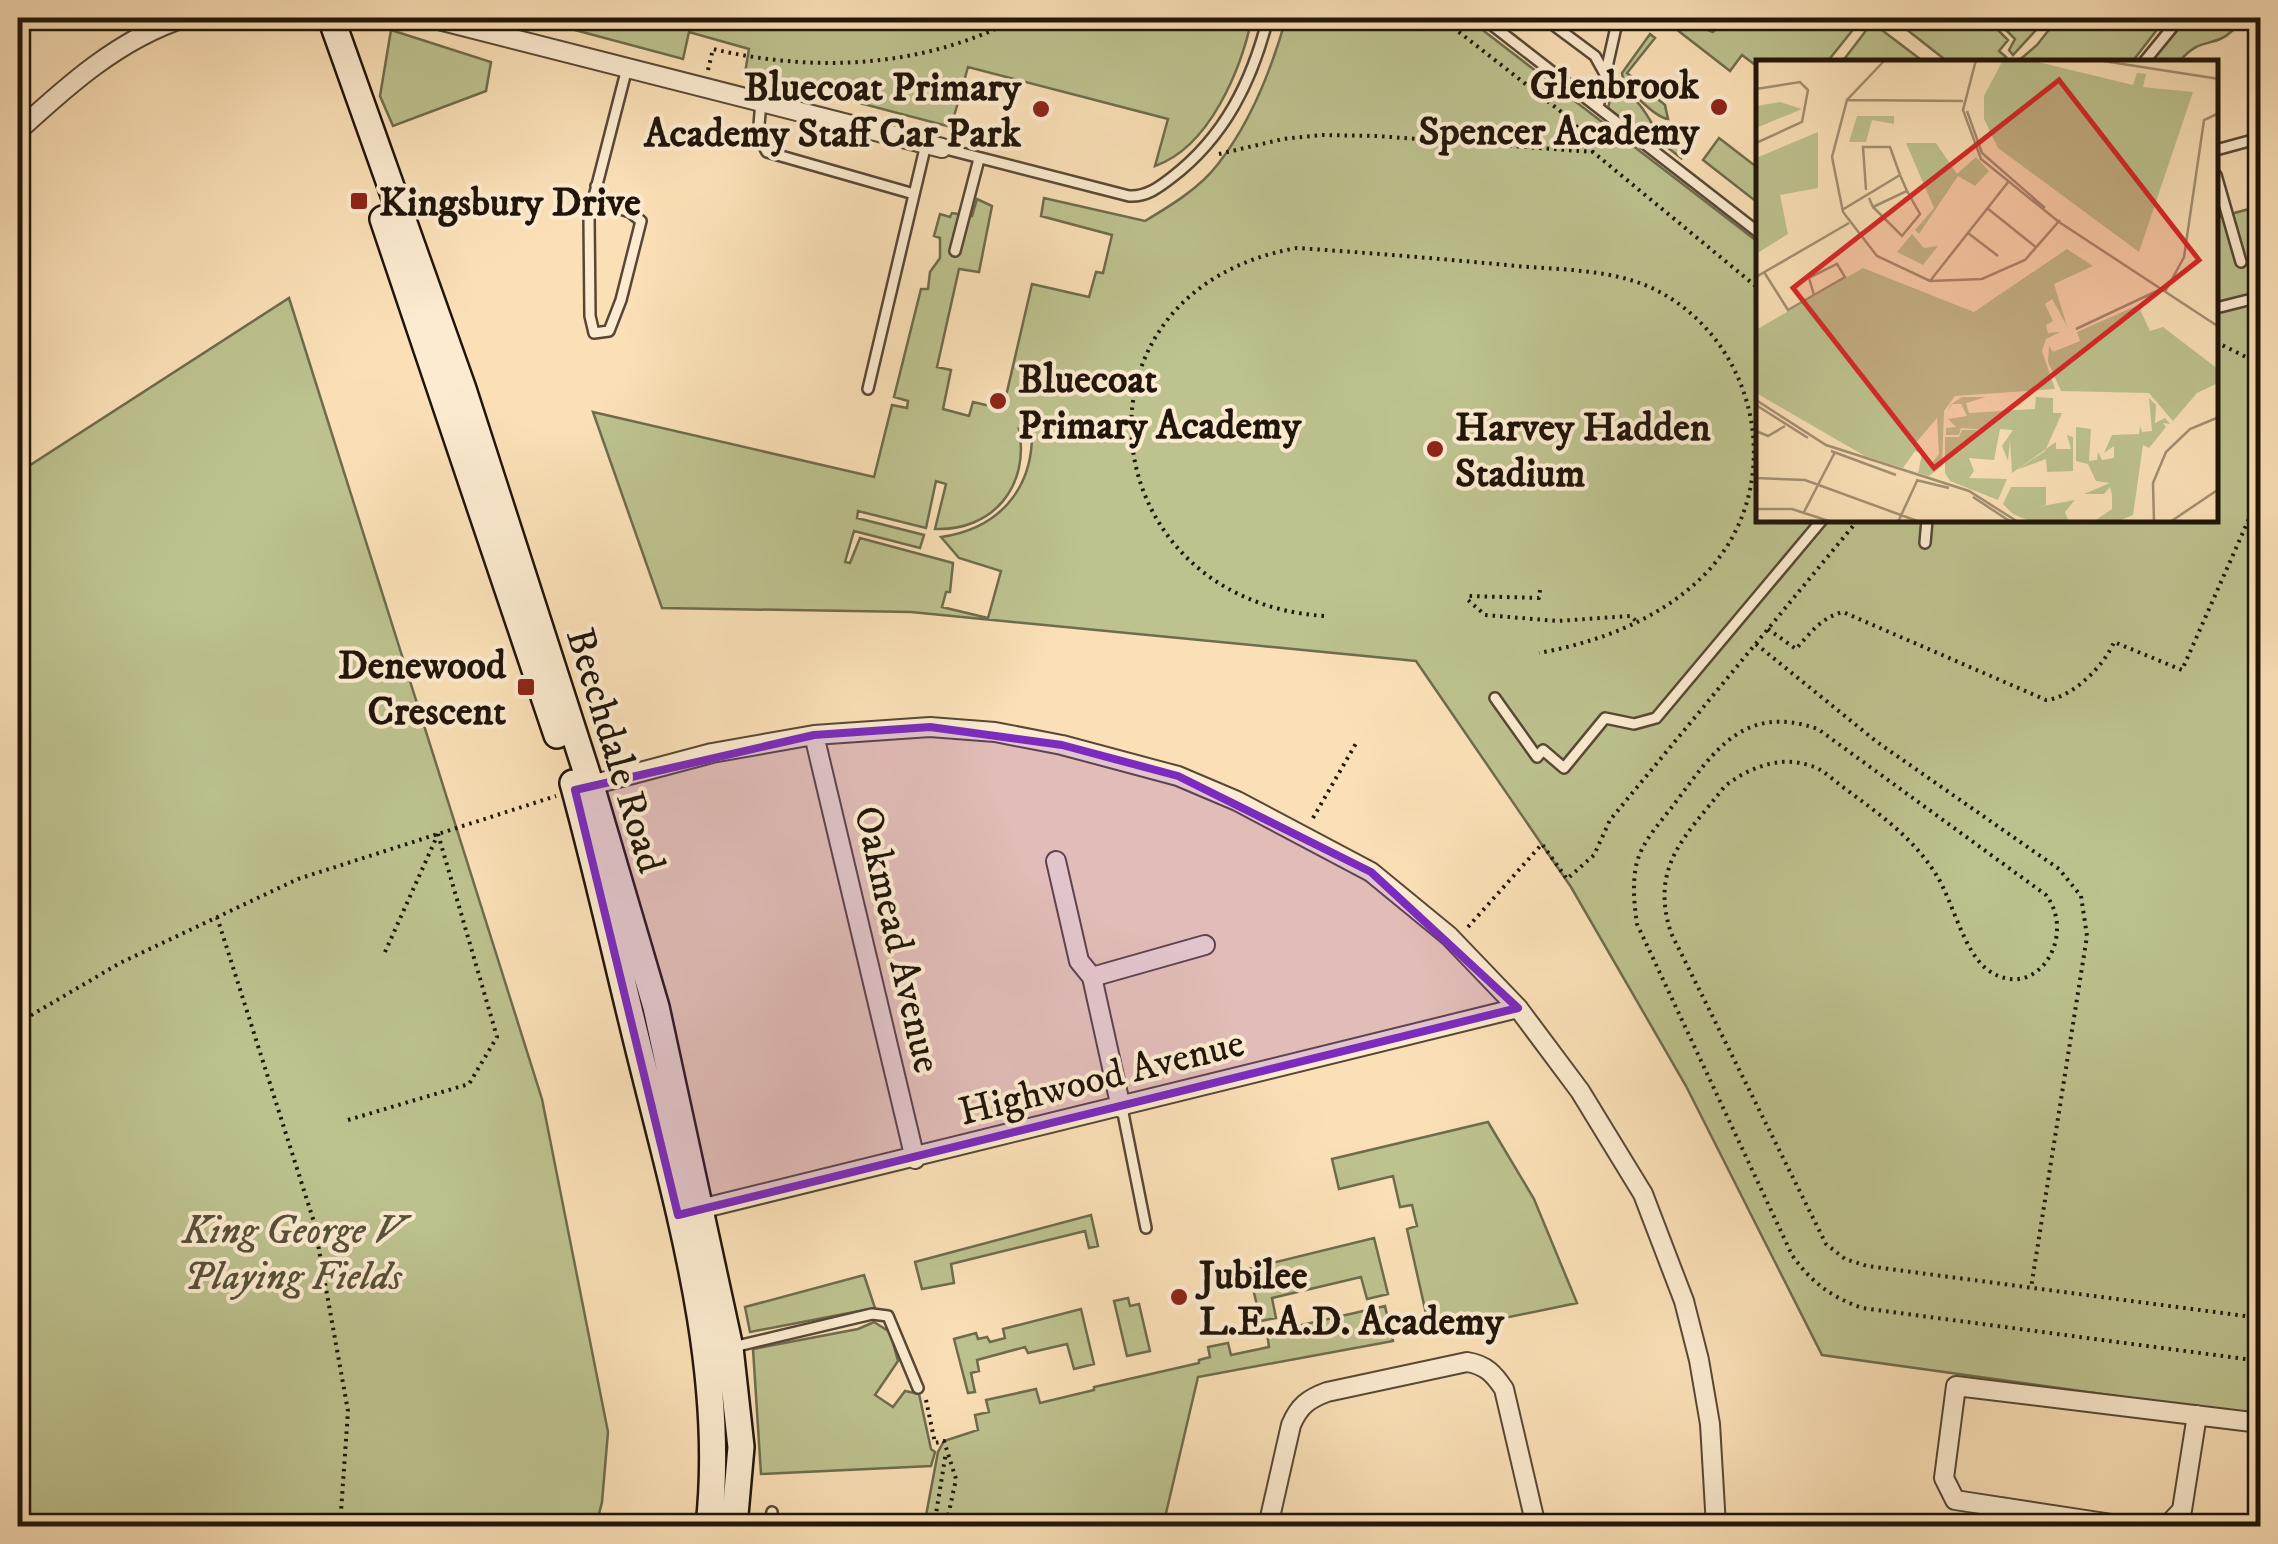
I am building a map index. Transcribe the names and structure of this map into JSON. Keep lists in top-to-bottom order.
{
  "streets": {
    "street": ["Beechdale Road", "Oakmead Avenue", "Highwood Avenue"]
  },
  "crossings": [
    ["Beechdale Road", "Highwood Avenue"],
    ["Oakmead Avenue", "Highwood Avenue"]
  ],
  "parks": ["King George V Playing Fields"],
  "places": {
    "other": [
      "Glenbrook Spencer Academy",
      "Bluecoat Primary Academy Staff Car Park",
      "Bluecoat Primary Academy",
      "Harvey Hadden Stadium",
      "Jubilee L.E.A.D. Academy"
    ],
    "transit": ["Kingsbury Drive", "Denewood Crescent"]
  }
}
